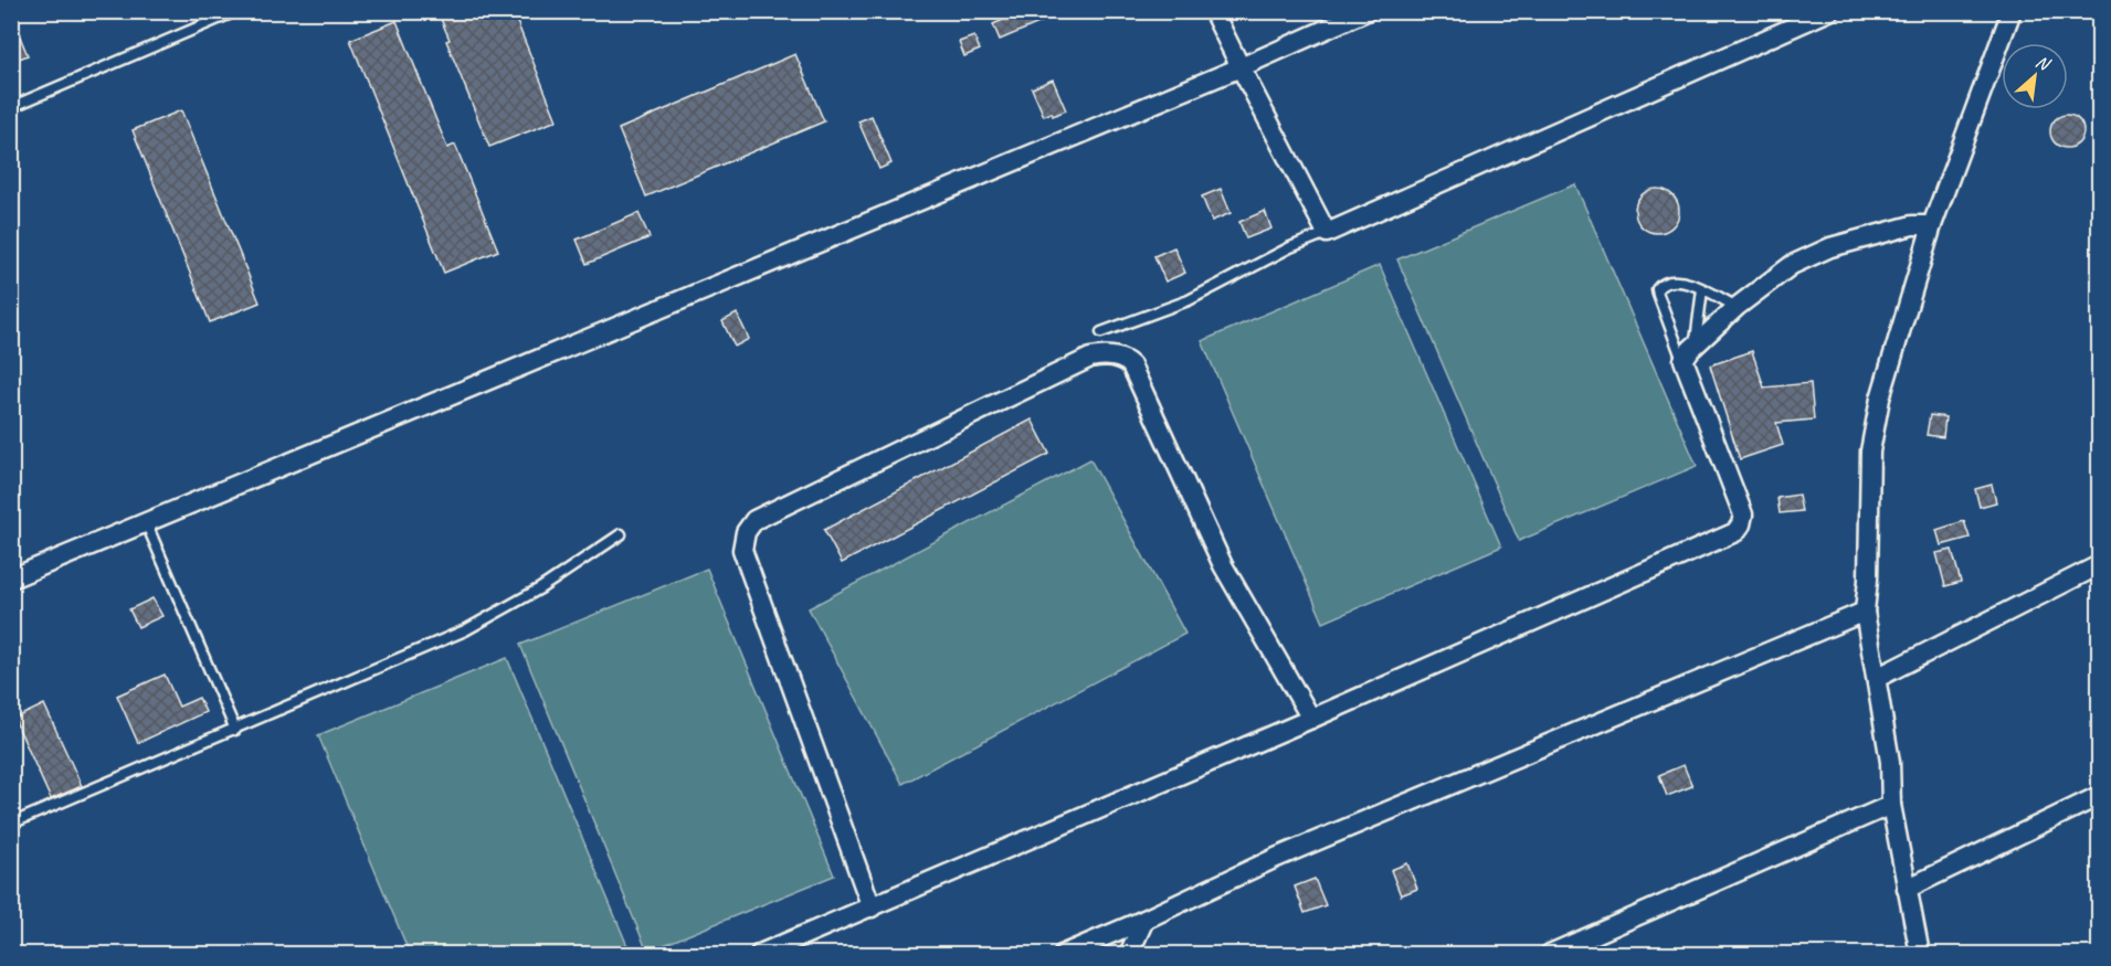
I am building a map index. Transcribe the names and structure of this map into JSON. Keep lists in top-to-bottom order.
{
  "north": "top right"
}
